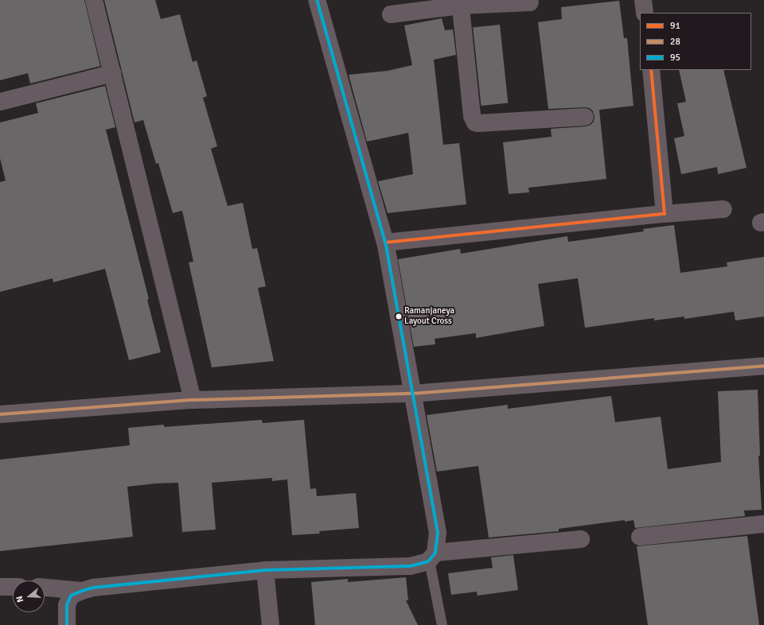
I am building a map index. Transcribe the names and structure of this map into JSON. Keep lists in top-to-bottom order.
{
  "places": ["Ramanjaneya Layout Cross"],
  "lines": ["transit line 95", "transit line 91", "transit line 28"],
  "legend": ["91", "28", "95"],
  "north": "left"
}
